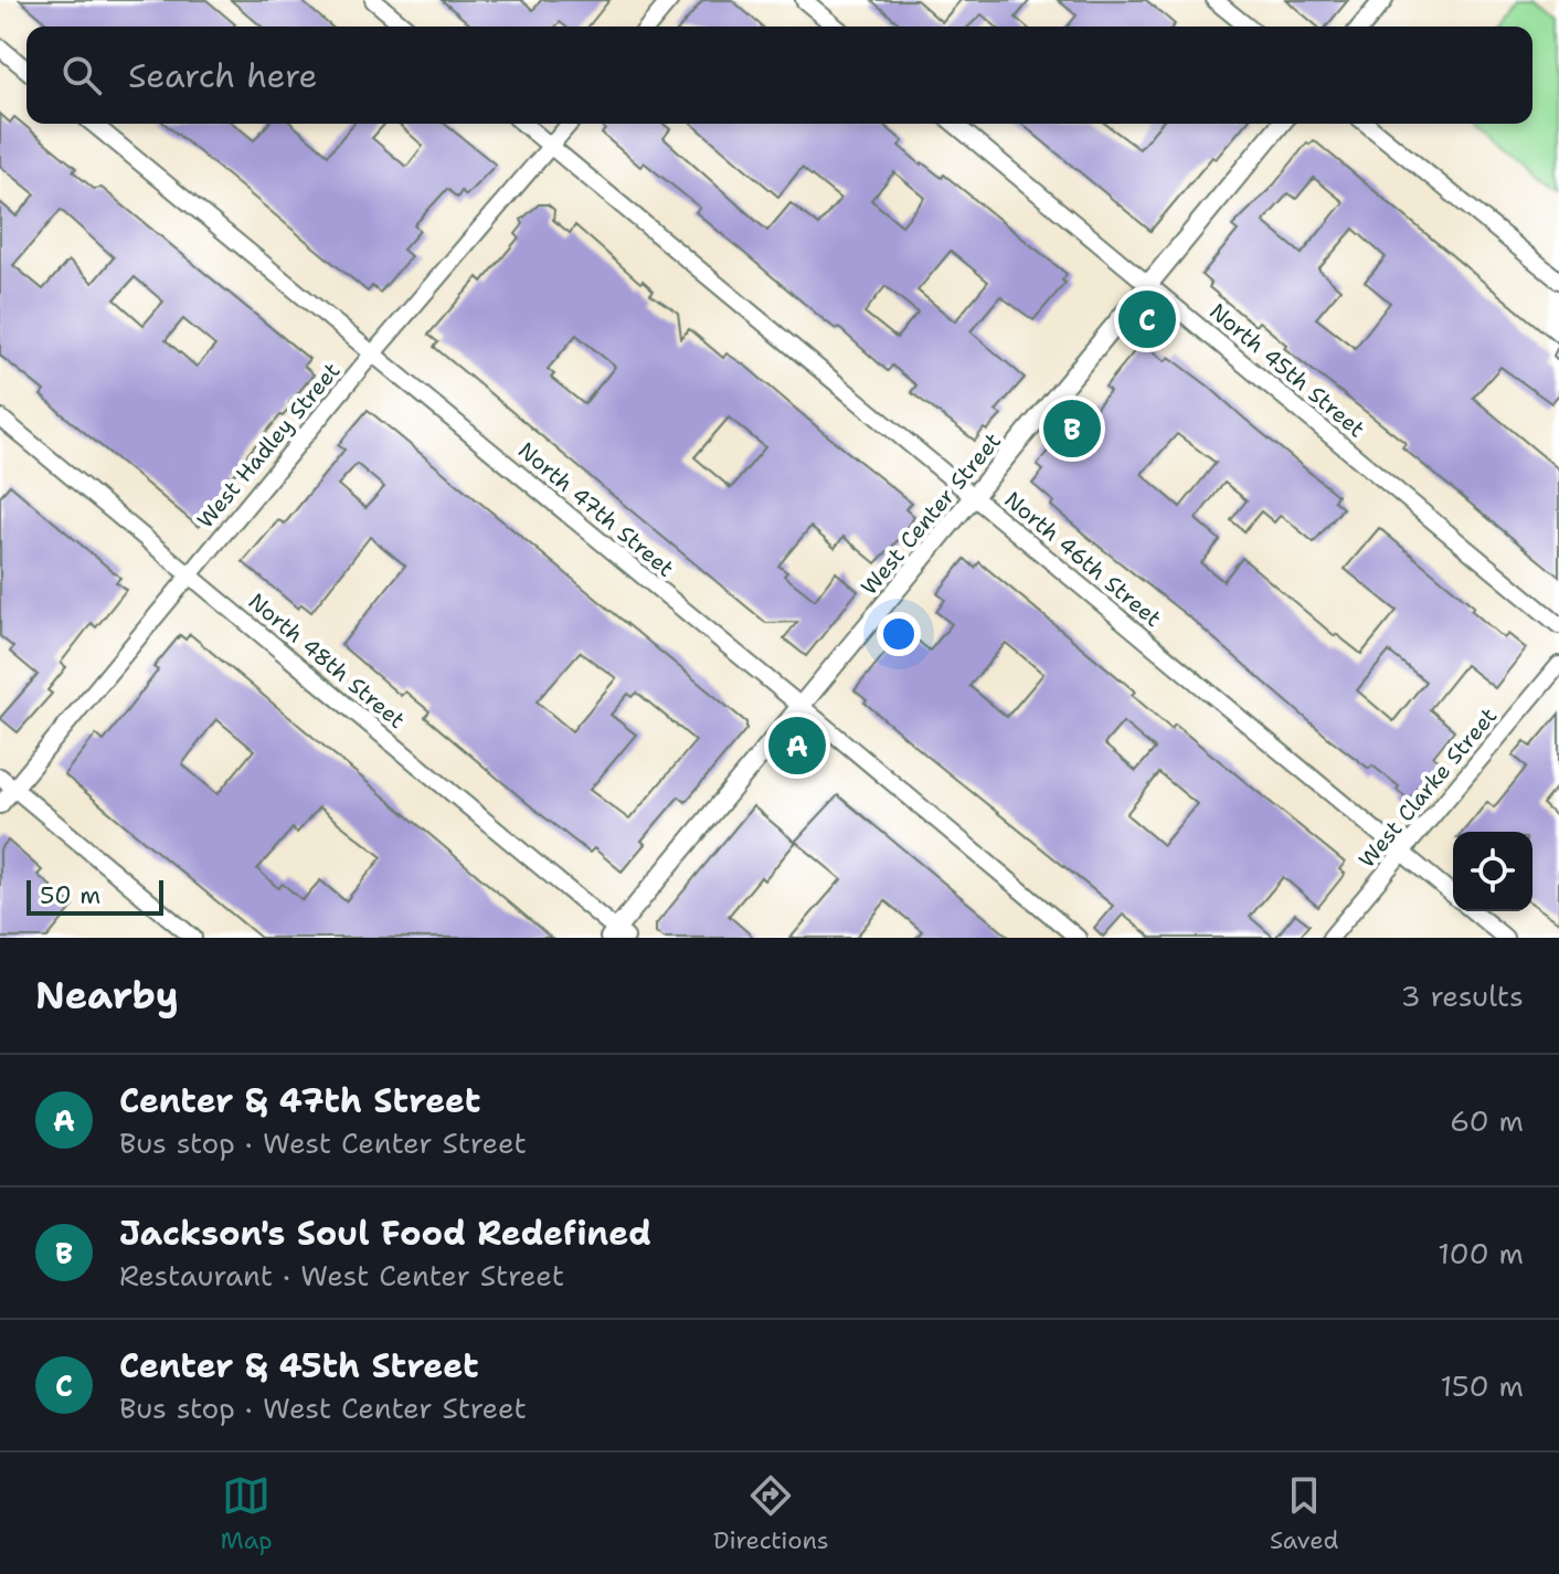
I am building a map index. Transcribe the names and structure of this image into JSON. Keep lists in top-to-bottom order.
{
  "streets": {
    "street": [
      "North 45th Street",
      "West Hadley Street",
      "North 47th Street",
      "West Center Street",
      "North 46th Street",
      "North 48th Street",
      "West Clarke Street"
    ]
  },
  "crossings": [
    ["North 45th Street", "West Center Street"],
    ["West Hadley Street", "North 47th Street"],
    ["West Hadley Street", "North 46th Street"],
    ["West Hadley Street", "North 48th Street"],
    ["North 47th Street", "West Center Street"],
    ["West Center Street", "North 46th Street"],
    ["West Center Street", "North 48th Street"],
    ["North 46th Street", "West Clarke Street"]
  ],
  "scale_bar": "50 m",
  "page": {
    "search": "Search here",
    "pins": ["C", "B", "A"],
    "scale": "50 m",
    "heading": ["Nearby", "3 results"],
    "list": [
      {
        "mark": "A",
        "name": "Center & 47th Street",
        "note": "Bus stop · West Center Street",
        "value": "60 m"
      },
      {
        "mark": "B",
        "name": "Jackson's Soul Food Redefined",
        "note": "Restaurant · West Center Street",
        "value": "100 m"
      },
      {
        "mark": "C",
        "name": "Center & 45th Street",
        "note": "Bus stop · West Center Street",
        "value": "150 m"
      }
    ],
    "nav": ["Map", "Directions", "Saved"]
  }
}
